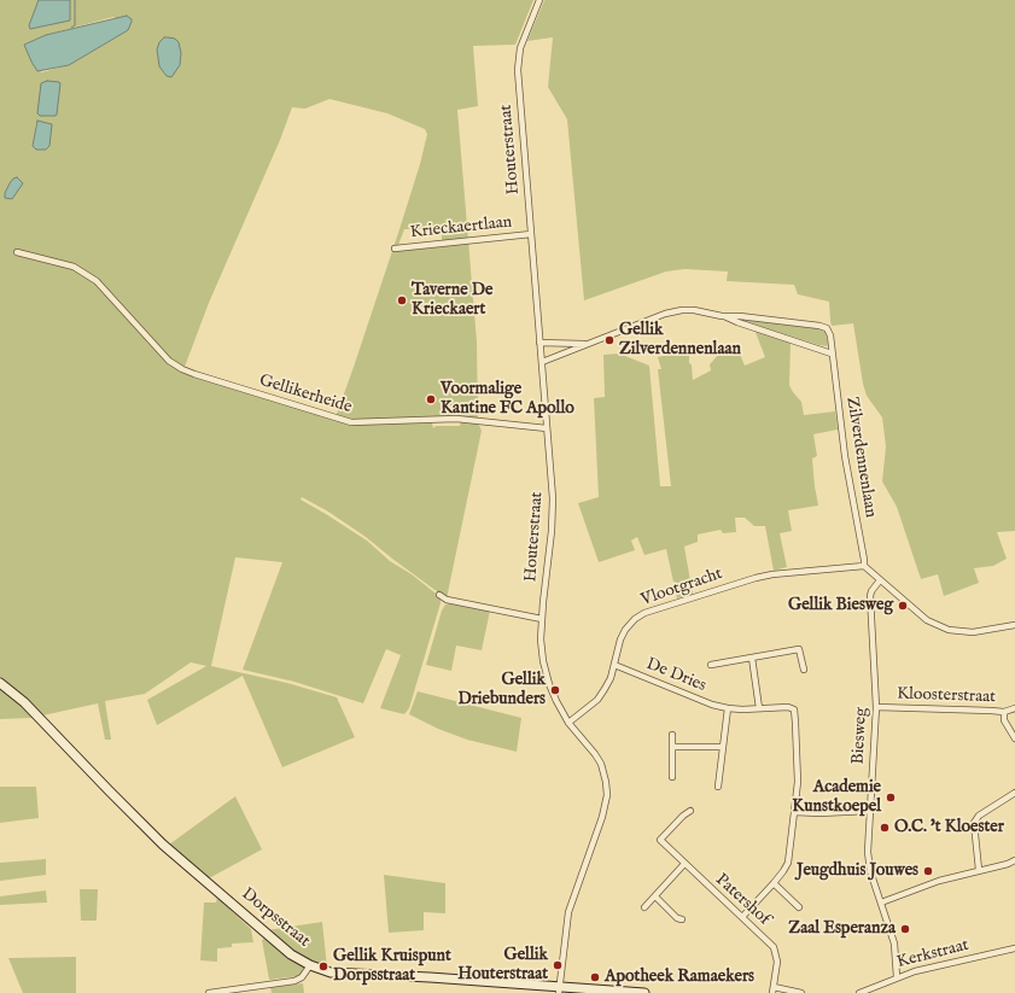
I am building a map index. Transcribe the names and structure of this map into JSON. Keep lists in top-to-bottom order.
{
  "streets": {
    "street": [
      "Houterstraat",
      "Krieckaertlaan",
      "Gellikerheide",
      "Zilverdennenlaan",
      "Vlootgracht",
      "De Dries",
      "Kloosterstraat",
      "Biesweg",
      "Patershof",
      "Dorpsstraat",
      "Kerkstraat"
    ]
  },
  "crossings": [
    ["Houterstraat", "Krieckaertlaan"],
    ["Houterstraat", "Gellikerheide"],
    ["Houterstraat", "Zilverdennenlaan"],
    ["Houterstraat", "Vlootgracht"],
    ["Houterstraat", "Dorpsstraat"],
    ["Zilverdennenlaan", "Vlootgracht"],
    ["Vlootgracht", "De Dries"],
    ["Kloosterstraat", "Biesweg"],
    ["Biesweg", "Kerkstraat"]
  ],
  "places": [
    "Taverne De Krieckaert",
    "Gellik Zilverdennenlaan",
    "Voormalige Kantine FC Apollo",
    "Gellik Biesweg",
    "Gellik Driebunders",
    "Academie Kunstkoepel",
    "O.C. 't Kloester",
    "Jeugdhuis Jouwes",
    "Zaal Esperanza",
    "Gellik Houterstraat",
    "Gellik Kruispunt Dorpsstraat",
    "Apotheek Ramaekers"
  ]
}
